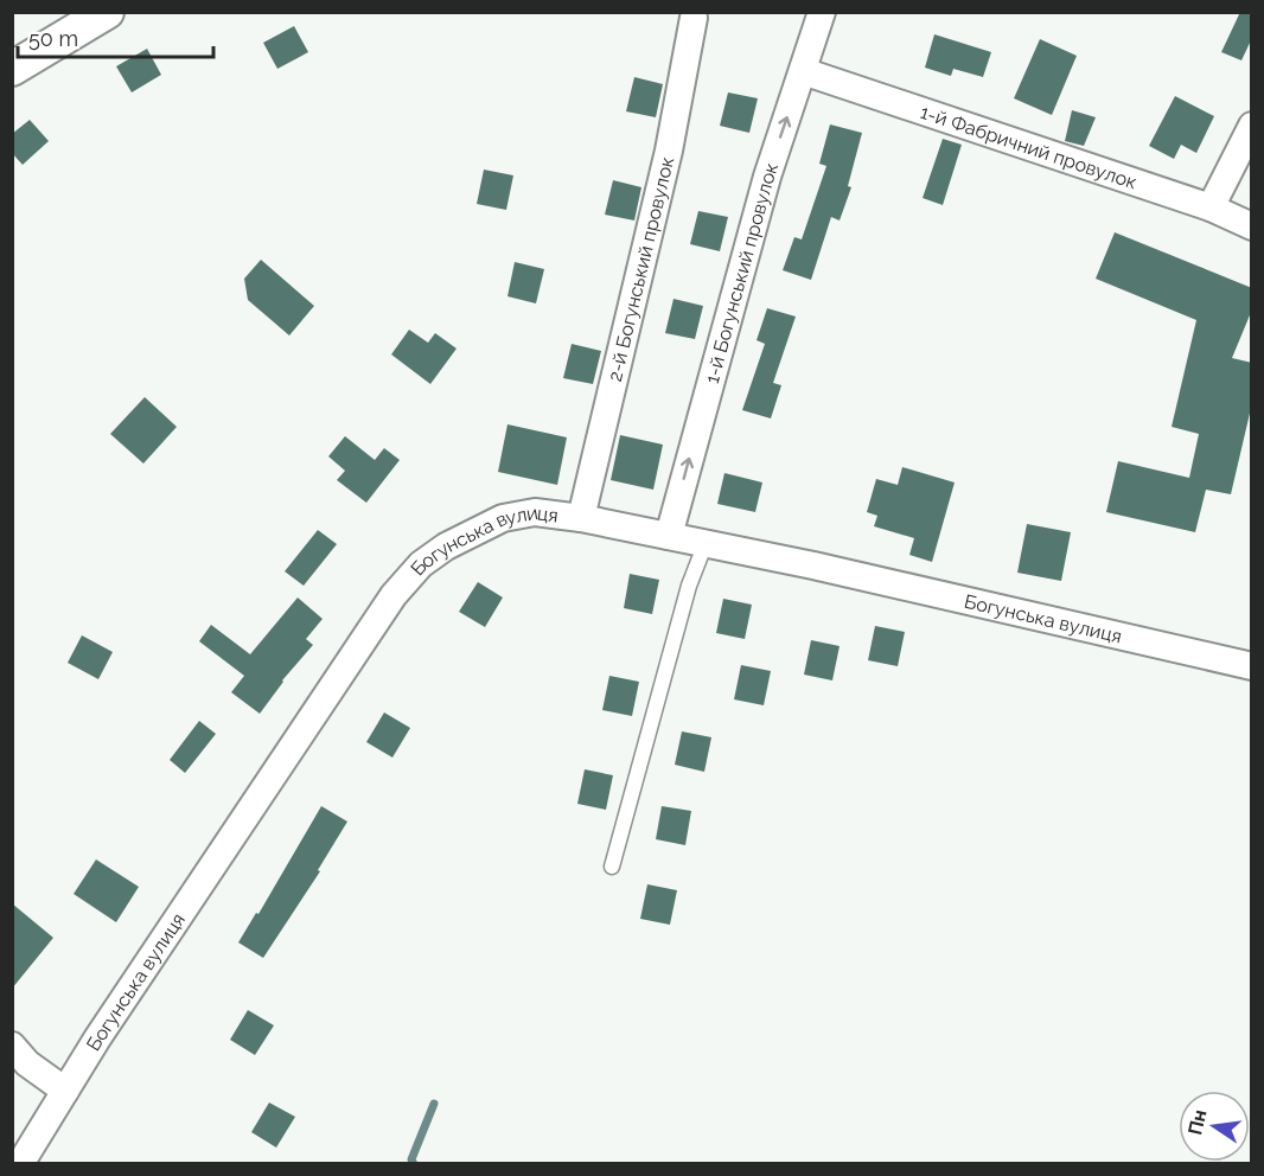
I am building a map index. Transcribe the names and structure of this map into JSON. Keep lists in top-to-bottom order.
{
  "streets": {
    "street": [
      "1-й Фабричний провулок",
      "2-й Богунський провулок",
      "1-й Богунський провулок",
      "Богунська вулиця"
    ]
  },
  "crossings": [
    ["1-й Фабричний провулок", "1-й Богунський провулок"],
    ["2-й Богунський провулок", "Богунська вулиця"],
    ["1-й Богунський провулок", "Богунська вулиця"]
  ],
  "one_way": ["1-й Богунський провулок"],
  "scale_bar": "50 m",
  "north": "left"
}
